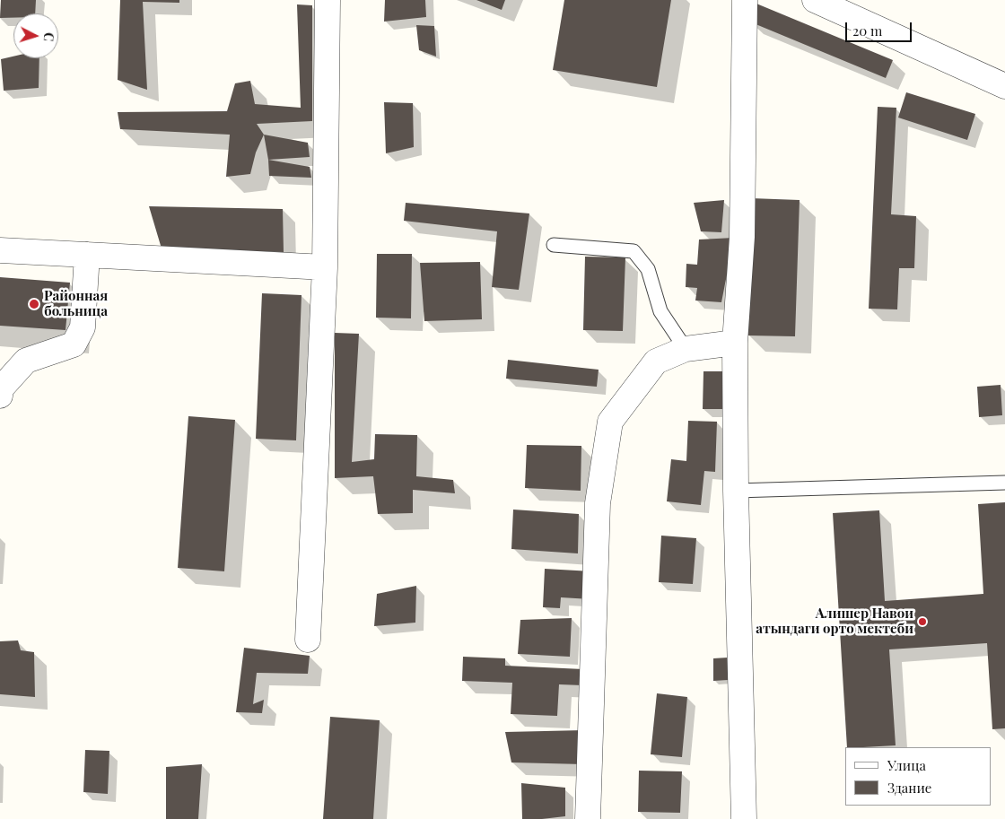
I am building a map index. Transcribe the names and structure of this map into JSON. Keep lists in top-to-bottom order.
{
  "places": ["Районная больница", "Алишер Навои атындаги орто мектеби"],
  "legend": ["Улица", "Здание"],
  "scale_bar": "20 m",
  "north": "right"
}
